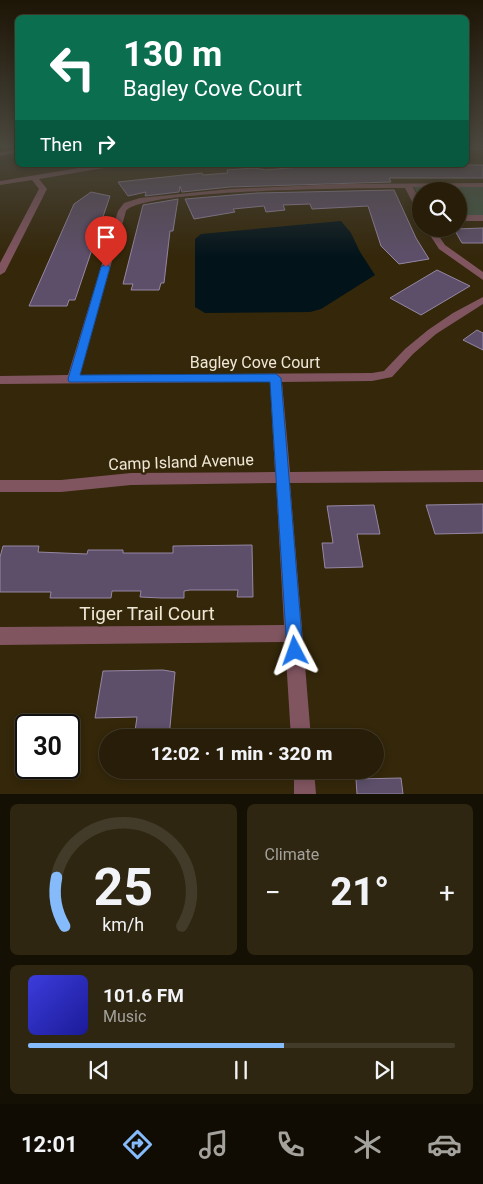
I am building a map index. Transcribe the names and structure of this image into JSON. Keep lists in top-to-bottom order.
{
  "streets": {
    "street": ["Bagley Cove Court", "Camp Island Avenue", "Tiger Trail Court"]
  },
  "page": {
    "turn": ["130 m", "Bagley Cove Court"],
    "then": "Then",
    "limit": "30",
    "trip": "12:02 · 1 min · 320 m",
    "tile": "Climate",
    "heat": ["−", "21°", "+"],
    "song": ["101.6 FM", "Music"],
    "tabs": "12:01",
    "gauge": ["25", "km/h"]
  }
}
